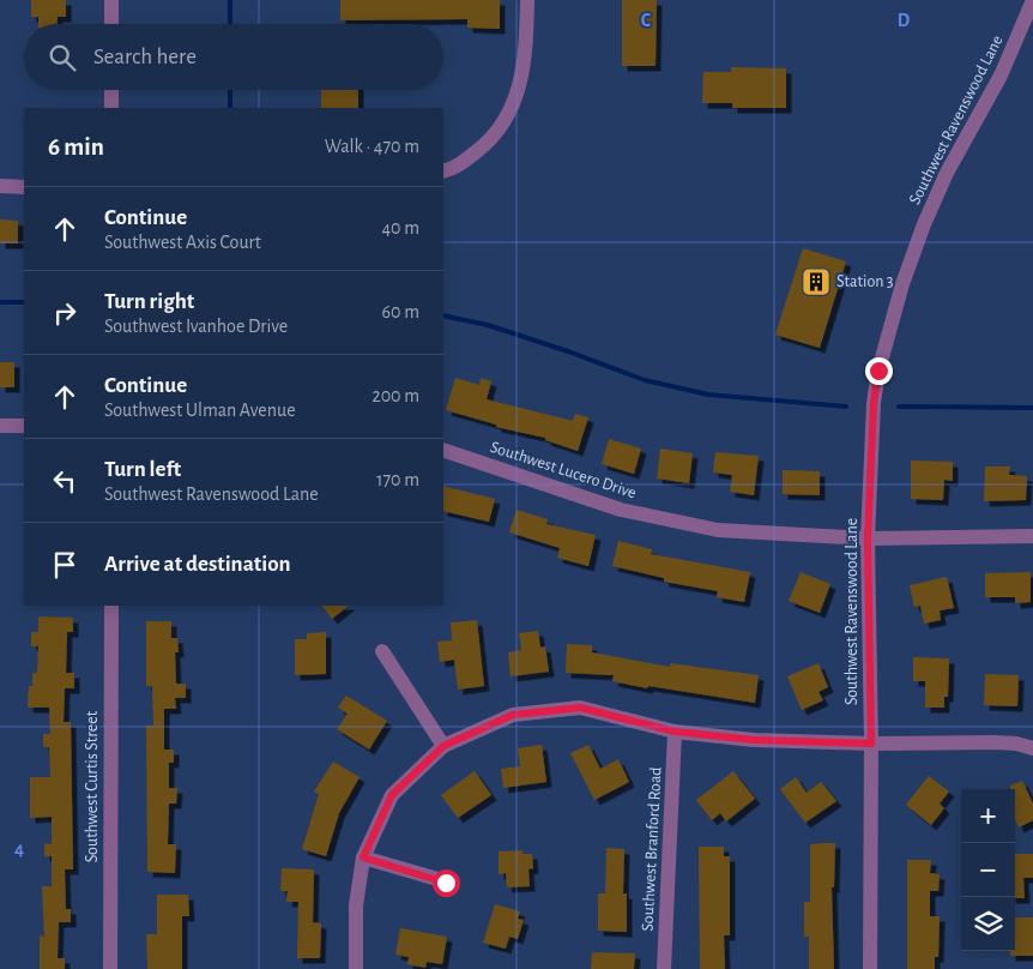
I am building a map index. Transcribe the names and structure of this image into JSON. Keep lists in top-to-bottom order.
{
  "streets": {
    "street": [
      "Southwest Ravenswood Lane",
      "Southwest Lucero Drive",
      "Southwest Curtis Street",
      "Southwest Branford Road"
    ]
  },
  "crossings": [
    ["Southwest Ravenswood Lane", "Southwest Lucero Drive"]
  ],
  "places": {
    "building": ["Station 3"]
  },
  "page": {
    "search": "Search here",
    "heading": ["6 min", "Walk · 470 m"],
    "list": [
      ["Continue", "Southwest Axis Court", "40 m"],
      ["Turn right", "Southwest Ivanhoe Drive", "60 m"],
      ["Continue", "Southwest Ulman Avenue", "200 m"],
      ["Turn left", "Southwest Ravenswood Lane", "170 m"],
      "Arrive at destination"
    ],
    "map_buttons": ["+", "−"]
  },
  "grid": {
    "columns": ["C", "D"],
    "rows": ["4"]
  }
}
